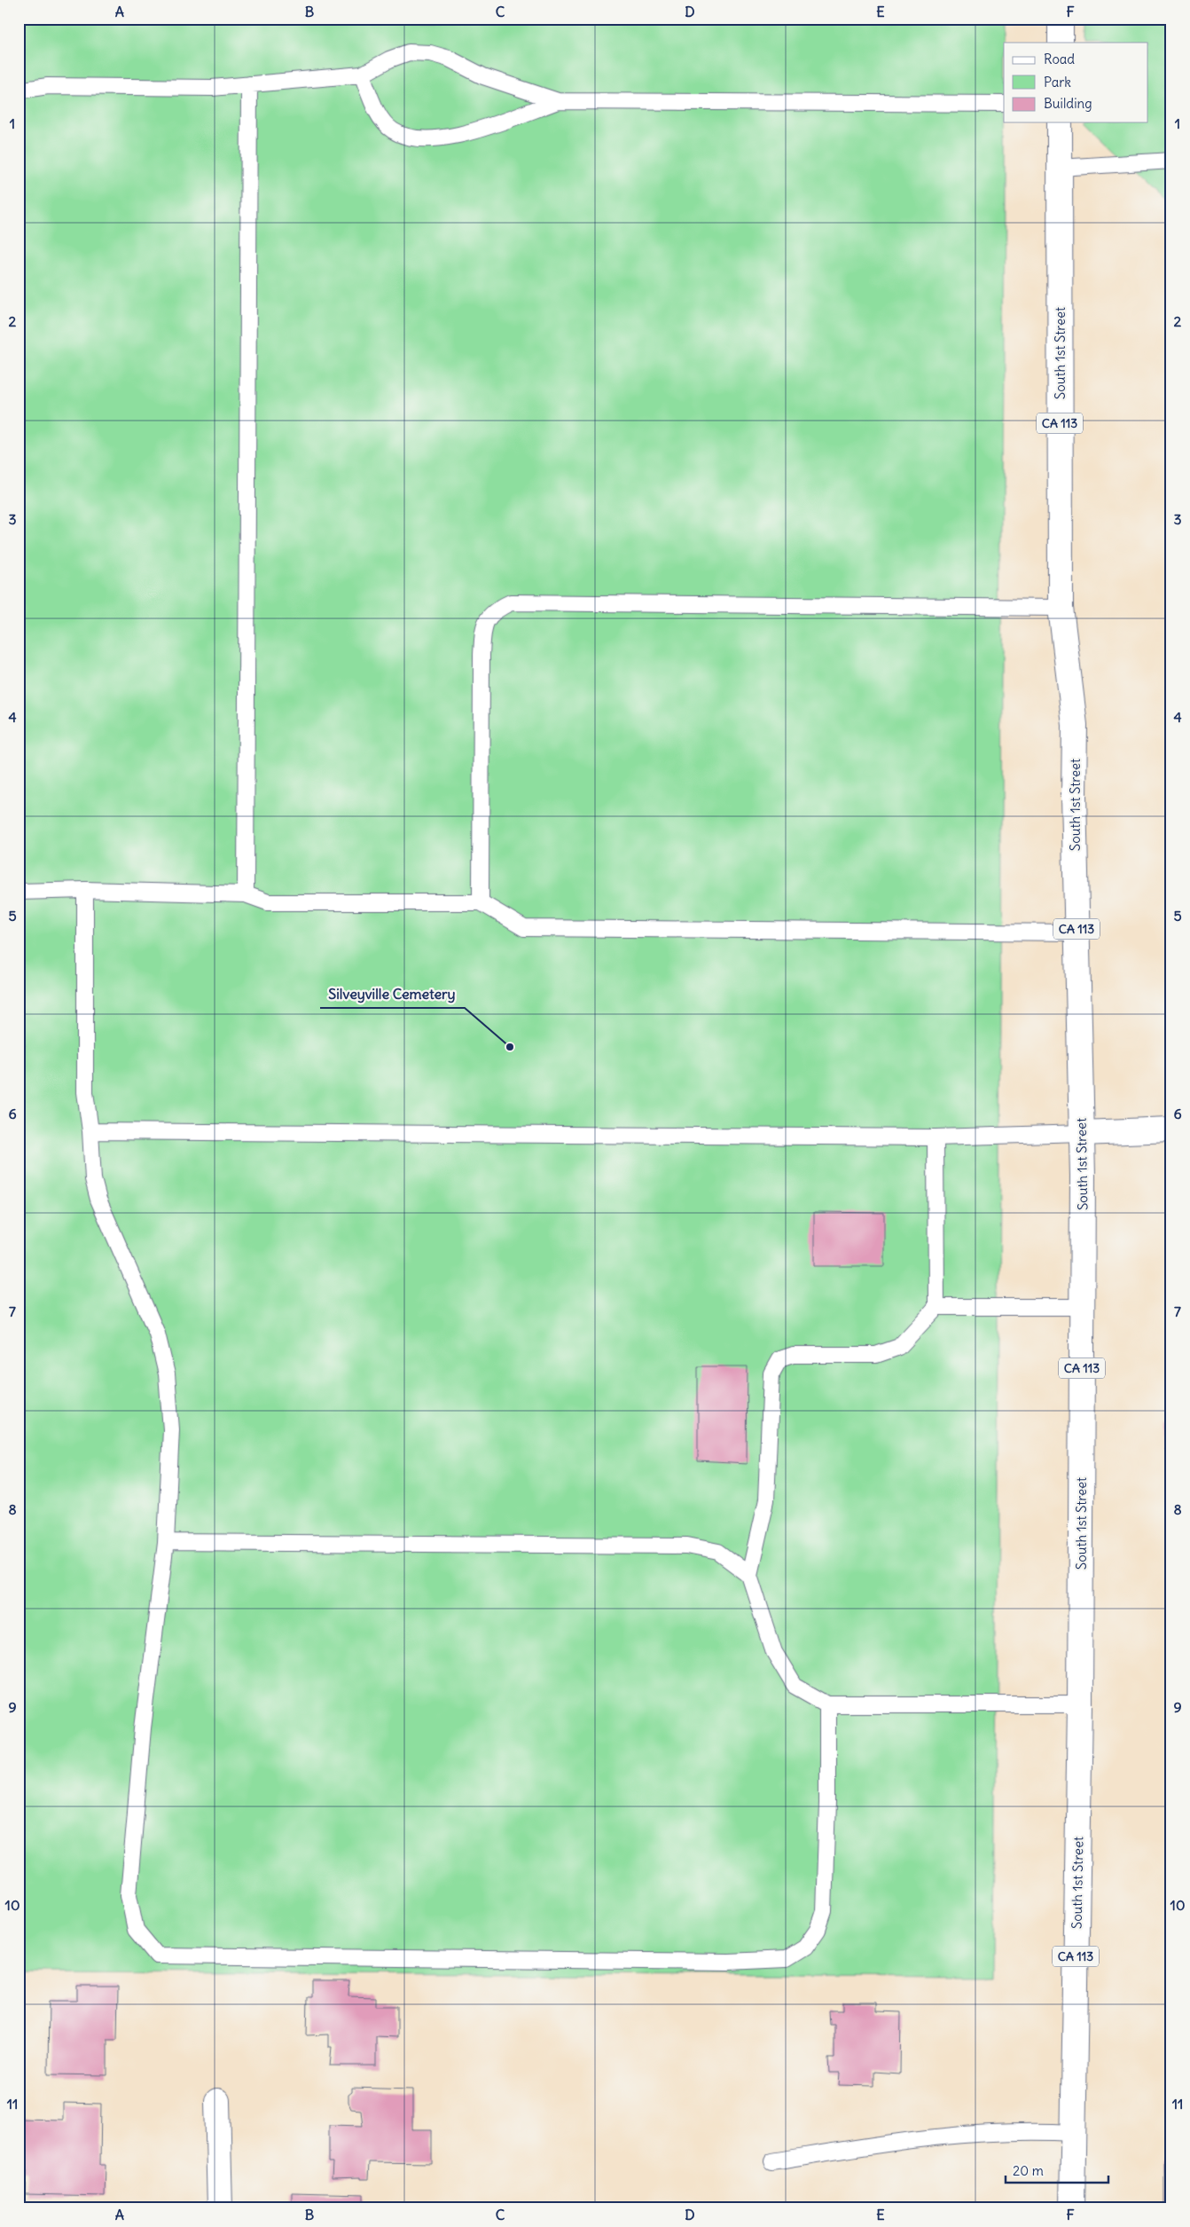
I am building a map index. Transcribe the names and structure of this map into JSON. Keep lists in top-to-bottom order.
{
  "streets": {
    "main road": ["South 1st Street", "CA 113"]
  },
  "places": ["Silveyville Cemetery"],
  "legend": ["Road", "Park", "Building"],
  "scale_bar": "20 m",
  "grid": {
    "columns": [
      "A",
      "B",
      "C",
      "D",
      "E",
      "F"
    ],
    "rows": [
      "1",
      "2",
      "3",
      "4",
      "5",
      "6",
      "7",
      "8",
      "9",
      "10",
      "11"
    ]
  }
}
